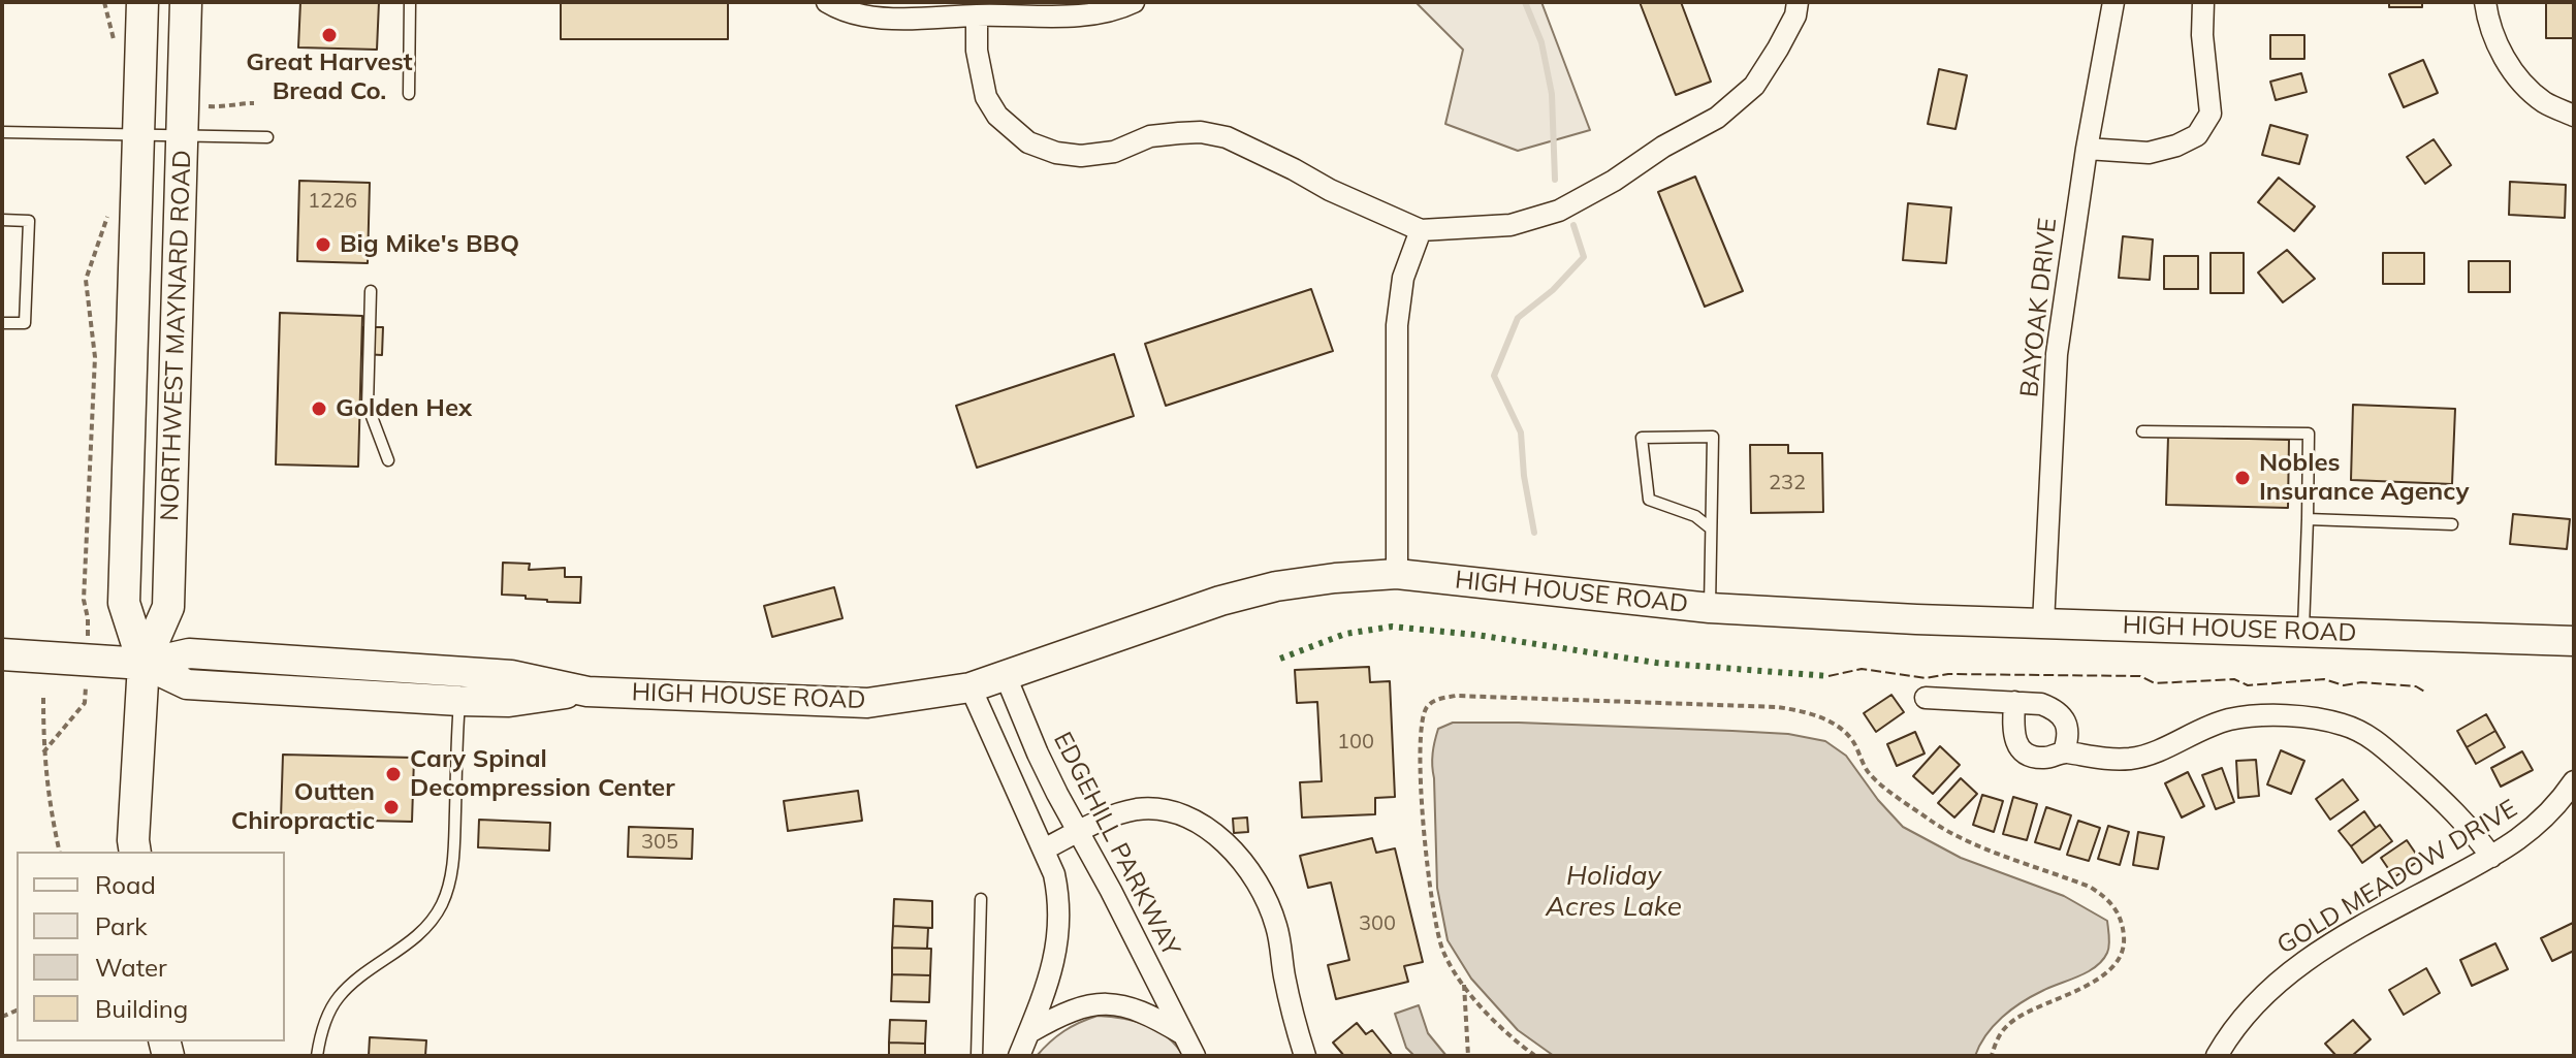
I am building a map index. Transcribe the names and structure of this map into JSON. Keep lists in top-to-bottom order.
{
  "streets": {
    "main road": ["NORTHWEST MAYNARD ROAD", "HIGH HOUSE ROAD"],
    "street": ["BAYOAK DRIVE", "EDGEHILL PARKWAY", "GOLD MEADOW DRIVE"]
  },
  "crossings": [
    ["BAYOAK DRIVE", "HIGH HOUSE ROAD"],
    ["NORTHWEST MAYNARD ROAD", "HIGH HOUSE ROAD"],
    ["HIGH HOUSE ROAD", "EDGEHILL PARKWAY"]
  ],
  "water": ["Holiday Acres Lake"],
  "places": [
    "Great Harvest Bread Co.",
    "Big Mike's BBQ",
    "Golden Hex",
    "Nobles Insurance Agency",
    "Cary Spinal Decompression Center",
    "Outten Chiropractic"
  ],
  "house_numbers": [
    "1226",
    "232",
    "100",
    "305",
    "300"
  ],
  "legend": [
    "Road",
    "Park",
    "Water",
    "Building"
  ]
}
